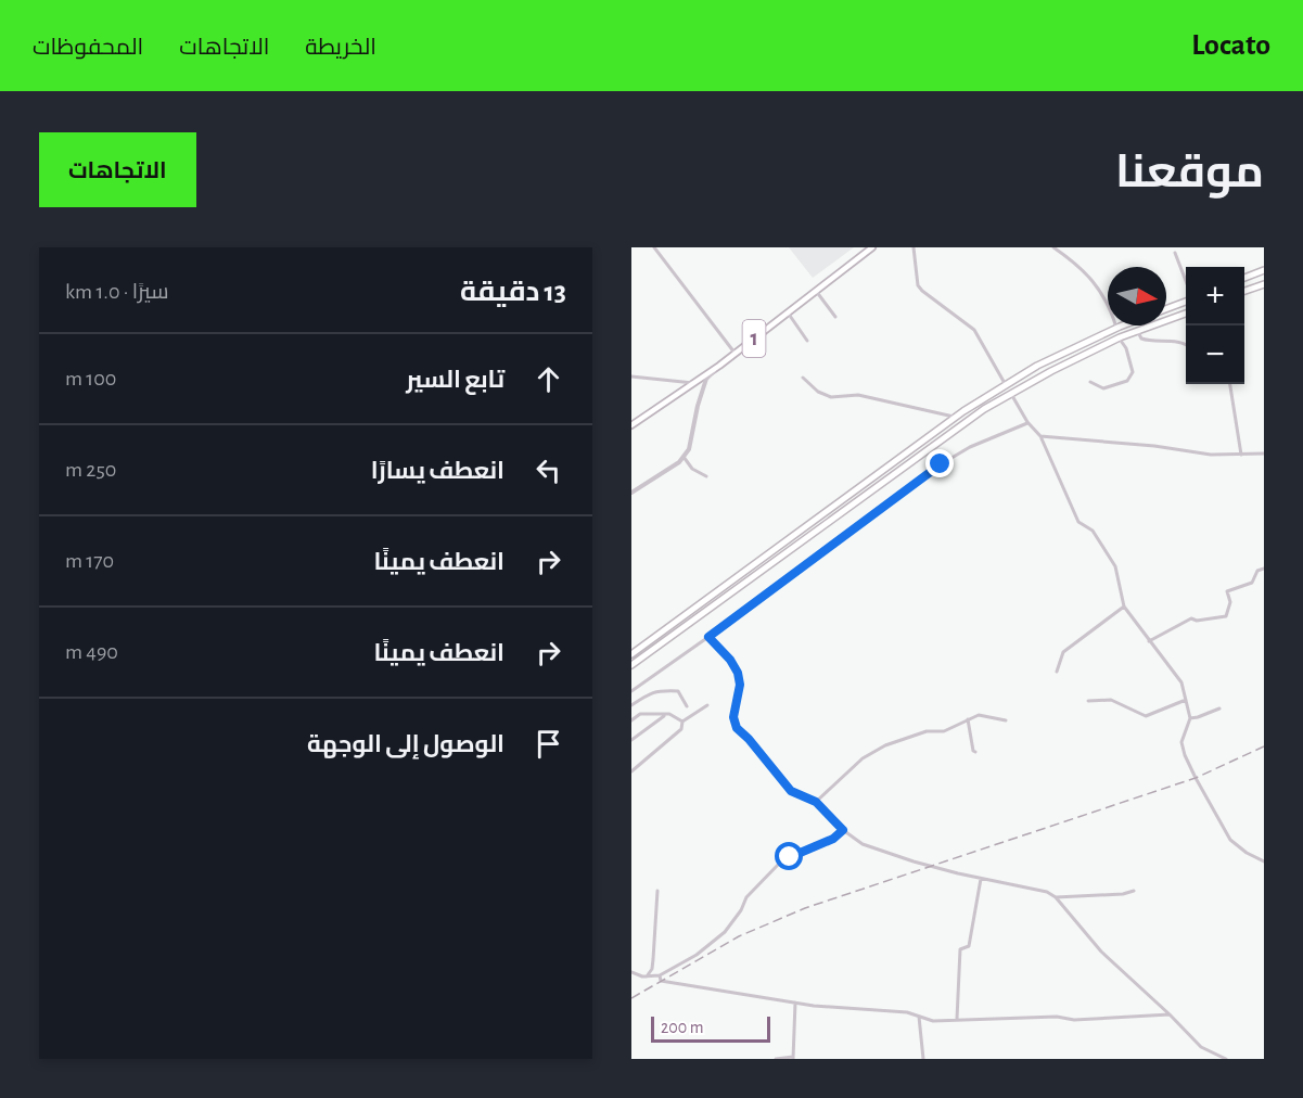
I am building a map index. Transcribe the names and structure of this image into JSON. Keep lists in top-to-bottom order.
{
  "streets": {
    "main road": ["1"]
  },
  "scale_bar": "200 m",
  "north": "right",
  "page": {
    "header": "Locato",
    "nav": ["الخريطة", "الاتجاهات", "المحفوظات"],
    "title": "موقعنا",
    "buttons": "الاتجاهات",
    "heading": ["13 دقيقة", "سيرًا · 1.0 km"],
    "map_buttons": ["+", "−"],
    "list": [
      ["تابع السير", "100 m"],
      ["انعطف يسارًا", "250 m"],
      ["انعطف يمينًا", "170 m"],
      ["انعطف يمينًا", "490 m"],
      "الوصول إلى الوجهة"
    ],
    "scale": "200 m"
  }
}
